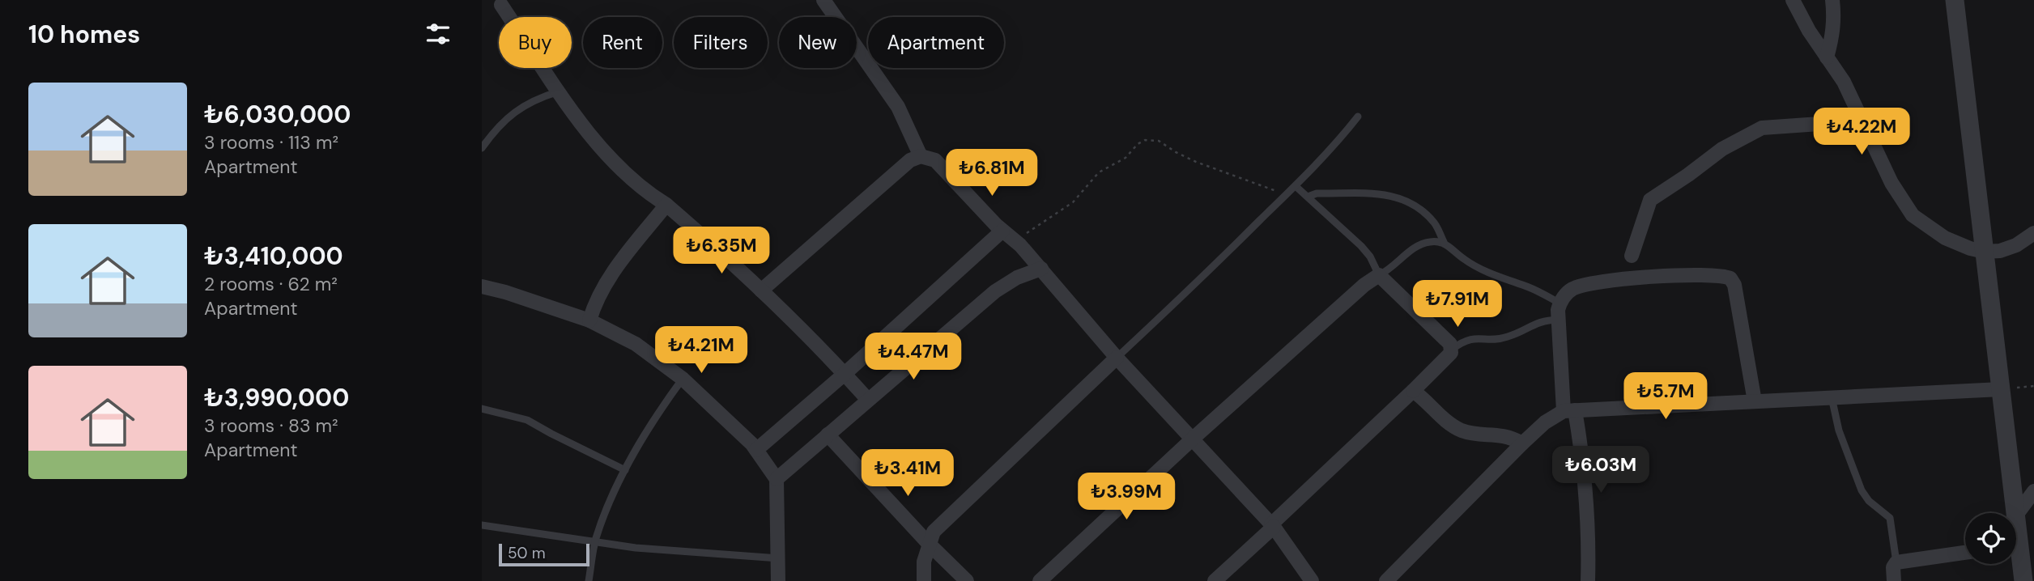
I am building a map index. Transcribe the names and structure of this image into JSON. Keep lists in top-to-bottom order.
{
  "scale_bar": "50 m",
  "page": {
    "heading": "10 homes",
    "chip": [
      "Buy",
      "Rent",
      "Filters",
      "New",
      "Apartment"
    ],
    "list": [
      {
        "name": "₺6,030,000",
        "note": "3 rooms · 113 m² · Apartment"
      },
      {
        "name": "₺3,410,000",
        "note": "2 rooms · 62 m² · Apartment"
      },
      {
        "name": "₺3,990,000",
        "note": "3 rooms · 83 m² · Apartment"
      }
    ],
    "price": [
      "₺4.22M",
      "₺6.81M",
      "₺6.35M",
      "₺7.91M",
      "₺4.21M",
      "₺4.47M",
      "₺5.7M",
      "₺6.03M",
      "₺3.41M",
      "₺3.99M"
    ],
    "scale": "50 m"
  }
}
